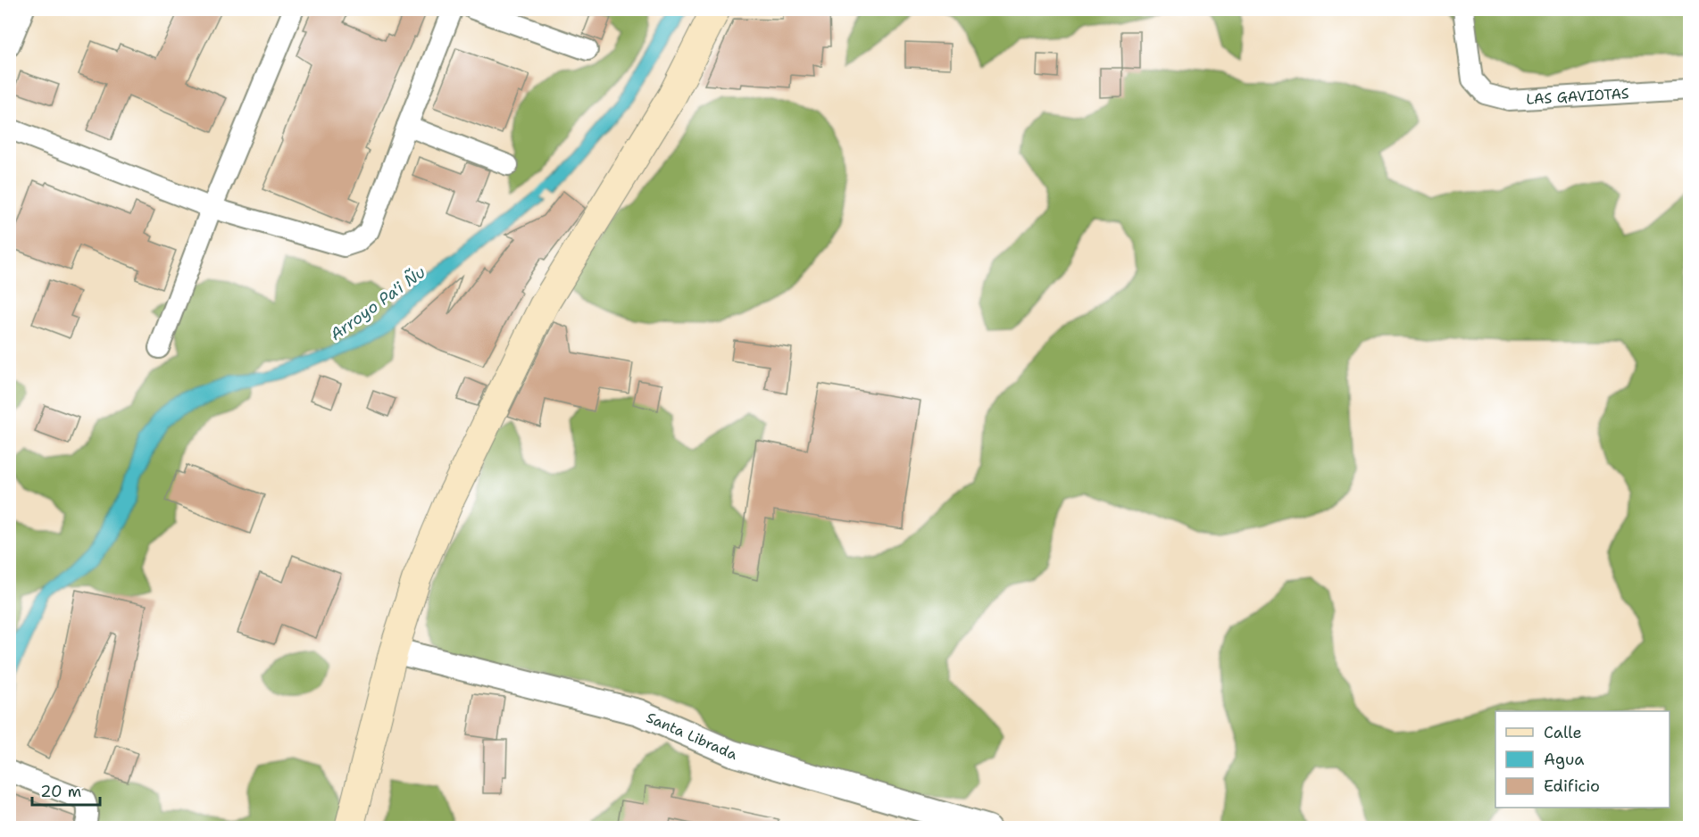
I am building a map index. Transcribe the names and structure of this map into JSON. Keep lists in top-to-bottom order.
{
  "streets": {
    "street": ["LAS GAVIOTAS", "Santa Librada"]
  },
  "water": ["Arroyo Pa'i Ñu"],
  "legend": ["Calle", "Agua", "Edificio"],
  "scale_bar": "20 m"
}
